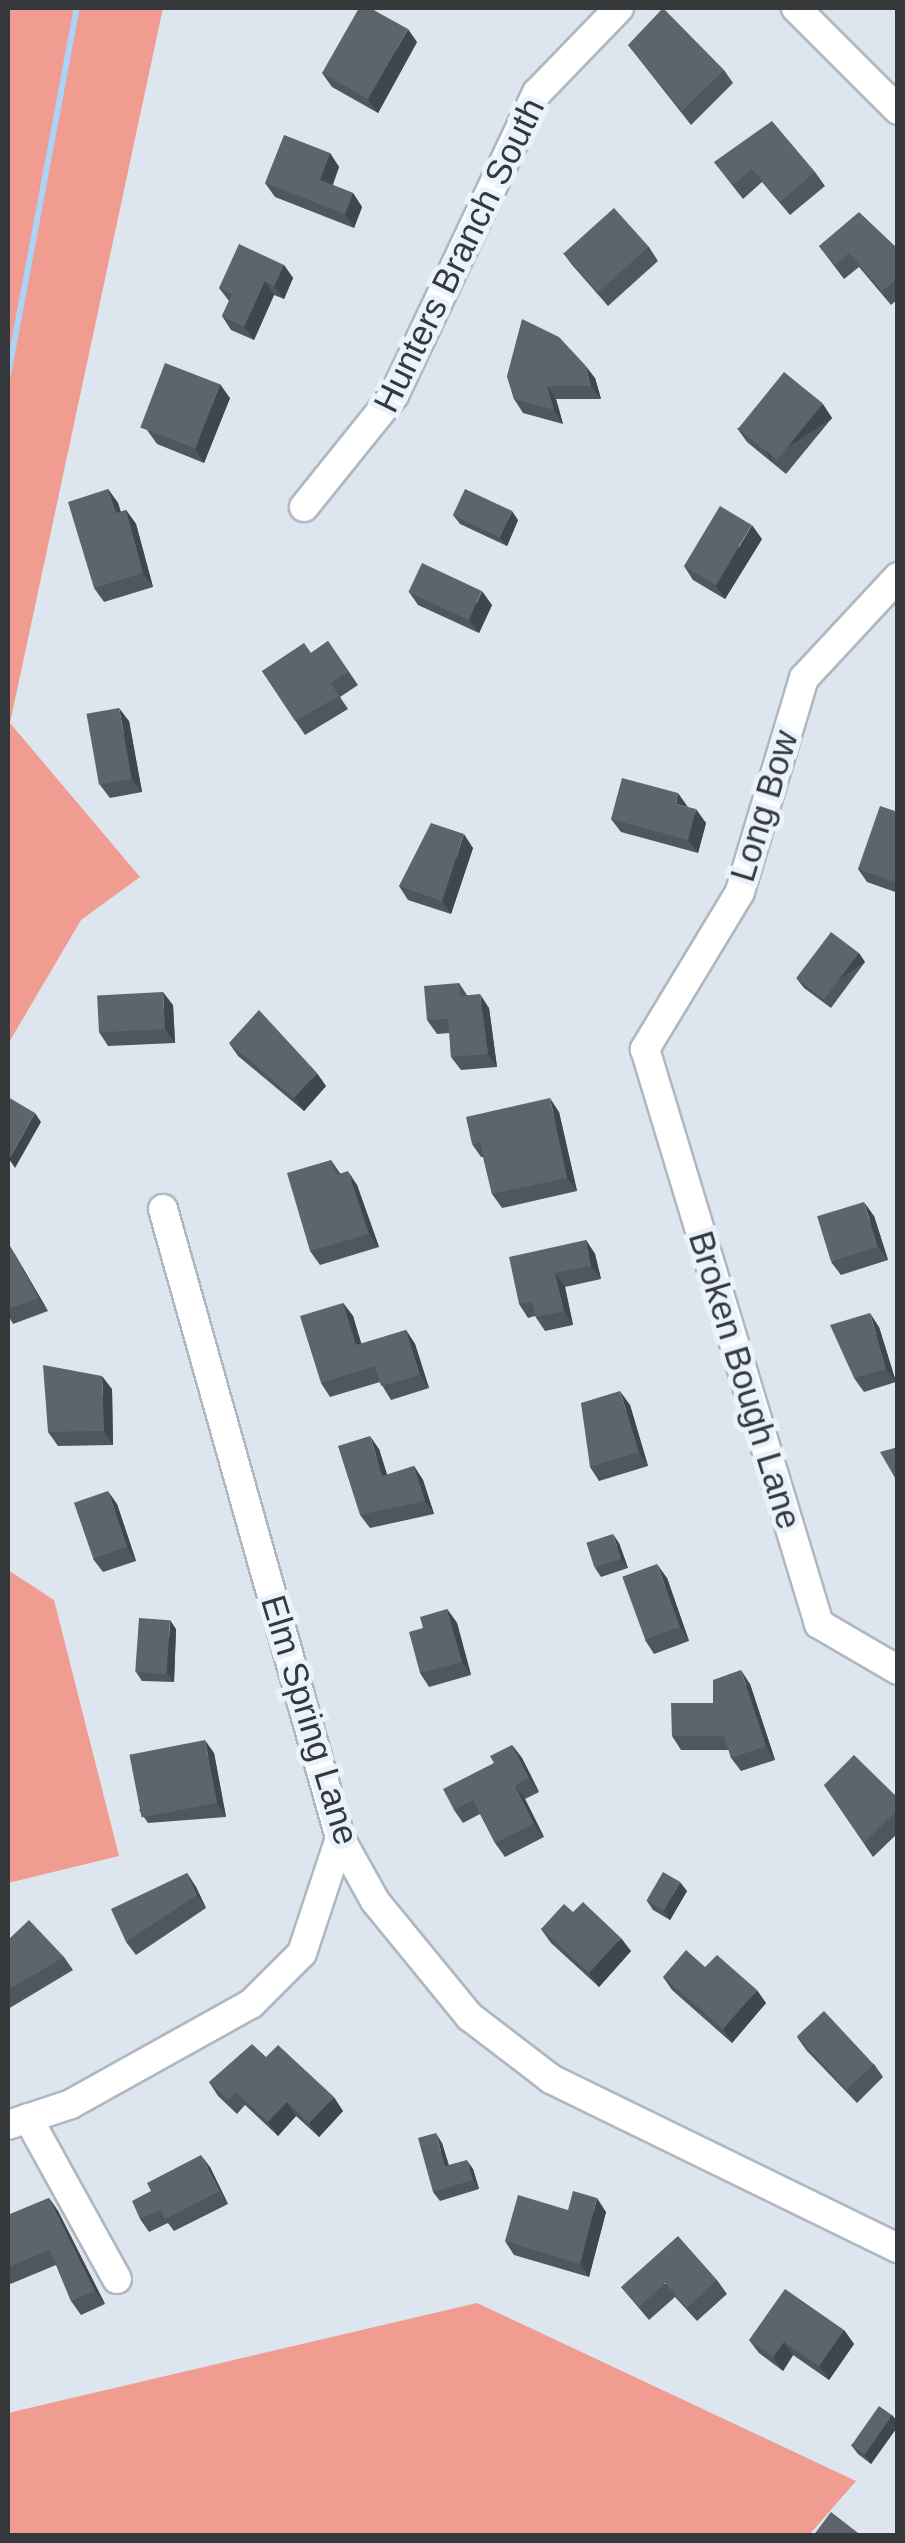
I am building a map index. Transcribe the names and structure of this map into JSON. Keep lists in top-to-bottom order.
{
  "streets": {
    "street": [
      "Hunters Branch South",
      "Long Bow",
      "Broken Bough Lane",
      "Elm Spring Lane"
    ]
  },
  "crossings": [
    ["Long Bow", "Broken Bough Lane"]
  ]
}
